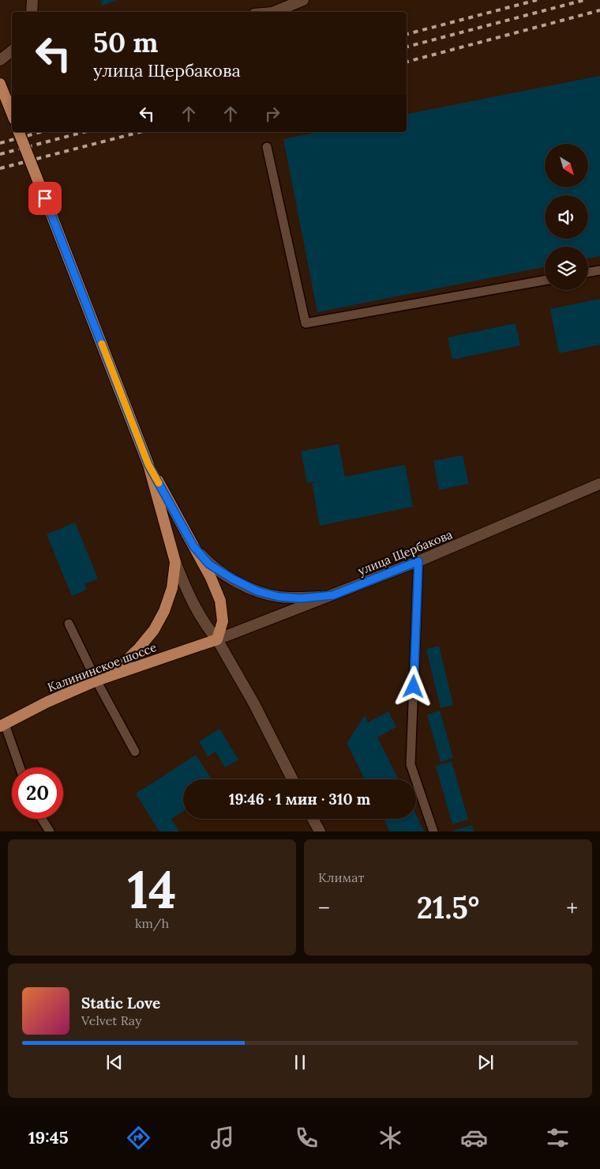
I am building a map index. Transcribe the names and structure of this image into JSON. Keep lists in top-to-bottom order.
{
  "streets": {
    "main road": ["улица Щербакова", "Калининское шоссе"]
  },
  "crossings": [
    ["улица Щербакова", "Калининское шоссе"]
  ],
  "north": "bottom right",
  "page": {
    "turn": ["50 m", "улица Щербакова"],
    "limit": "20",
    "trip": "19:46 · 1 мин · 310 m",
    "tile": [
      ["14", "km/h"],
      "Климат"
    ],
    "heat": ["−", "21.5°", "+"],
    "song": ["Static Love", "Velvet Ray"],
    "tabs": "19:45"
  }
}
